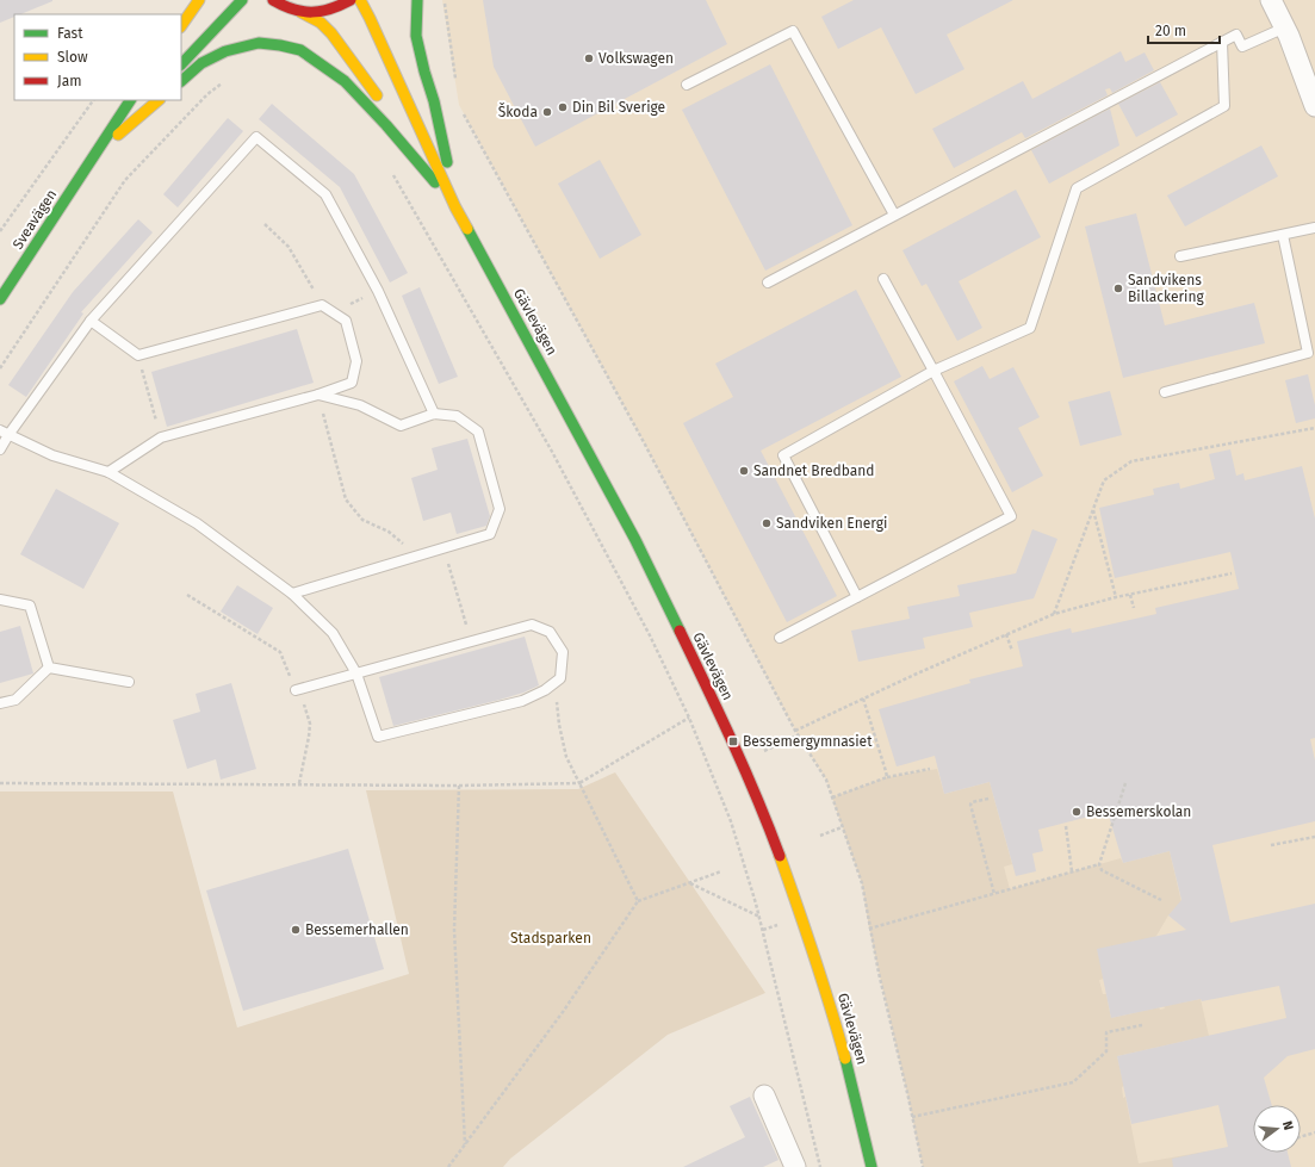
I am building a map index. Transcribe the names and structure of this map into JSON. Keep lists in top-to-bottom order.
{
  "streets": {
    "main road": ["Sveavägen", "Gävlevägen"]
  },
  "parks": ["Stadsparken"],
  "places": {
    "other": [
      "Volkswagen",
      "Din Bil Sverige",
      "Škoda",
      "Sandvikens Billackering",
      "Sandnet Bredband",
      "Sandviken Energi",
      "Bessemerskolan",
      "Bessemerhallen"
    ],
    "transit": ["Bessemergymnasiet"]
  },
  "legend": ["Fast", "Slow", "Jam"],
  "scale_bar": "20 m",
  "north": "right"
}
